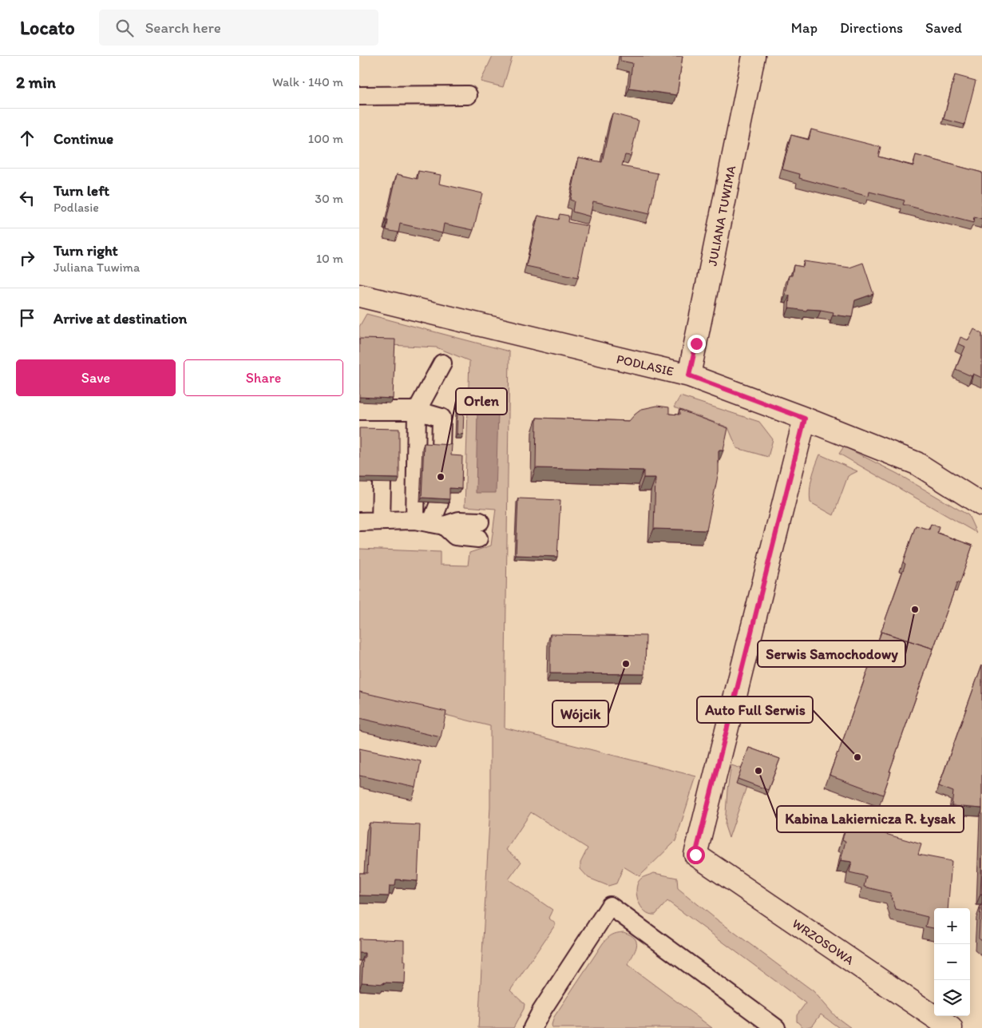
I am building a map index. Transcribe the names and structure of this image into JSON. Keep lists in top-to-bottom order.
{
  "streets": {
    "street": ["JULIANA TUWIMA", "PODLASIE", "WRZOSOWA"]
  },
  "crossings": [
    ["JULIANA TUWIMA", "PODLASIE"],
    ["PODLASIE", "WRZOSOWA"]
  ],
  "places": [
    "Orlen",
    "Serwis Samochodowy",
    "Wójcik",
    "Auto Full Serwis",
    "Kabina Lakiernicza R. Łysak"
  ],
  "page": {
    "header": "Locato",
    "search": "Search here",
    "nav": ["Map", "Directions", "Saved"],
    "heading": ["2 min", "Walk · 140 m"],
    "list": [
      ["Continue", "100 m"],
      ["Turn left", "Podlasie", "30 m"],
      ["Turn right", "Juliana Tuwima", "10 m"],
      "Arrive at destination"
    ],
    "buttons": ["Save", "Share"],
    "map_buttons": ["+", "−"]
  }
}
